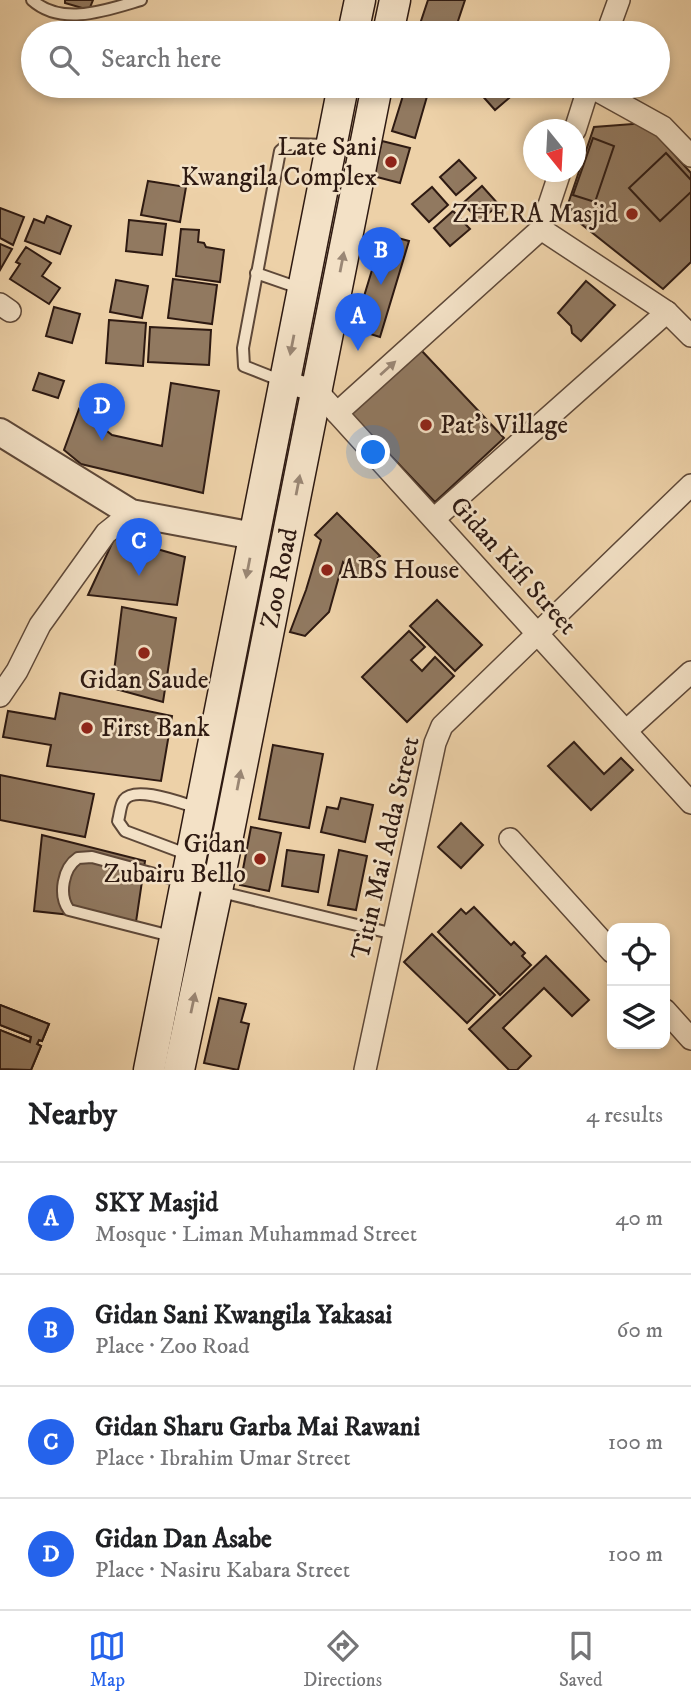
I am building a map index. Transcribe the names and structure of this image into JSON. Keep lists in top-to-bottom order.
{
  "streets": {
    "main road": ["Zoo Road"],
    "street": ["Gidan Kifi Street", "Titin Mai Adda Street"]
  },
  "crossings": [
    ["Gidan Kifi Street", "Zoo Road"],
    ["Gidan Kifi Street", "Titin Mai Adda Street"]
  ],
  "places": [
    "Late Sani Kwangila Complex",
    "ZHERA Masjid",
    "Pat's Village",
    "ABS House",
    "Gidan Saude",
    "First Bank",
    "Gidan Zubairu Bello"
  ],
  "north": "bottom",
  "page": {
    "search": "Search here",
    "pins": [
      "B",
      "A",
      "D",
      "C"
    ],
    "heading": ["Nearby", "4 results"],
    "list": [
      {
        "mark": "A",
        "name": "SKY Masjid",
        "note": "Mosque · Liman Muhammad Street",
        "value": "40 m"
      },
      {
        "mark": "B",
        "name": "Gidan Sani Kwangila Yakasai",
        "note": "Place · Zoo Road",
        "value": "60 m"
      },
      {
        "mark": "C",
        "name": "Gidan Sharu Garba Mai Rawani",
        "note": "Place · Ibrahim Umar Street",
        "value": "100 m"
      },
      {
        "mark": "D",
        "name": "Gidan Dan Asabe",
        "note": "Place · Nasiru Kabara Street",
        "value": "100 m"
      }
    ],
    "nav": ["Map", "Directions", "Saved"]
  }
}
